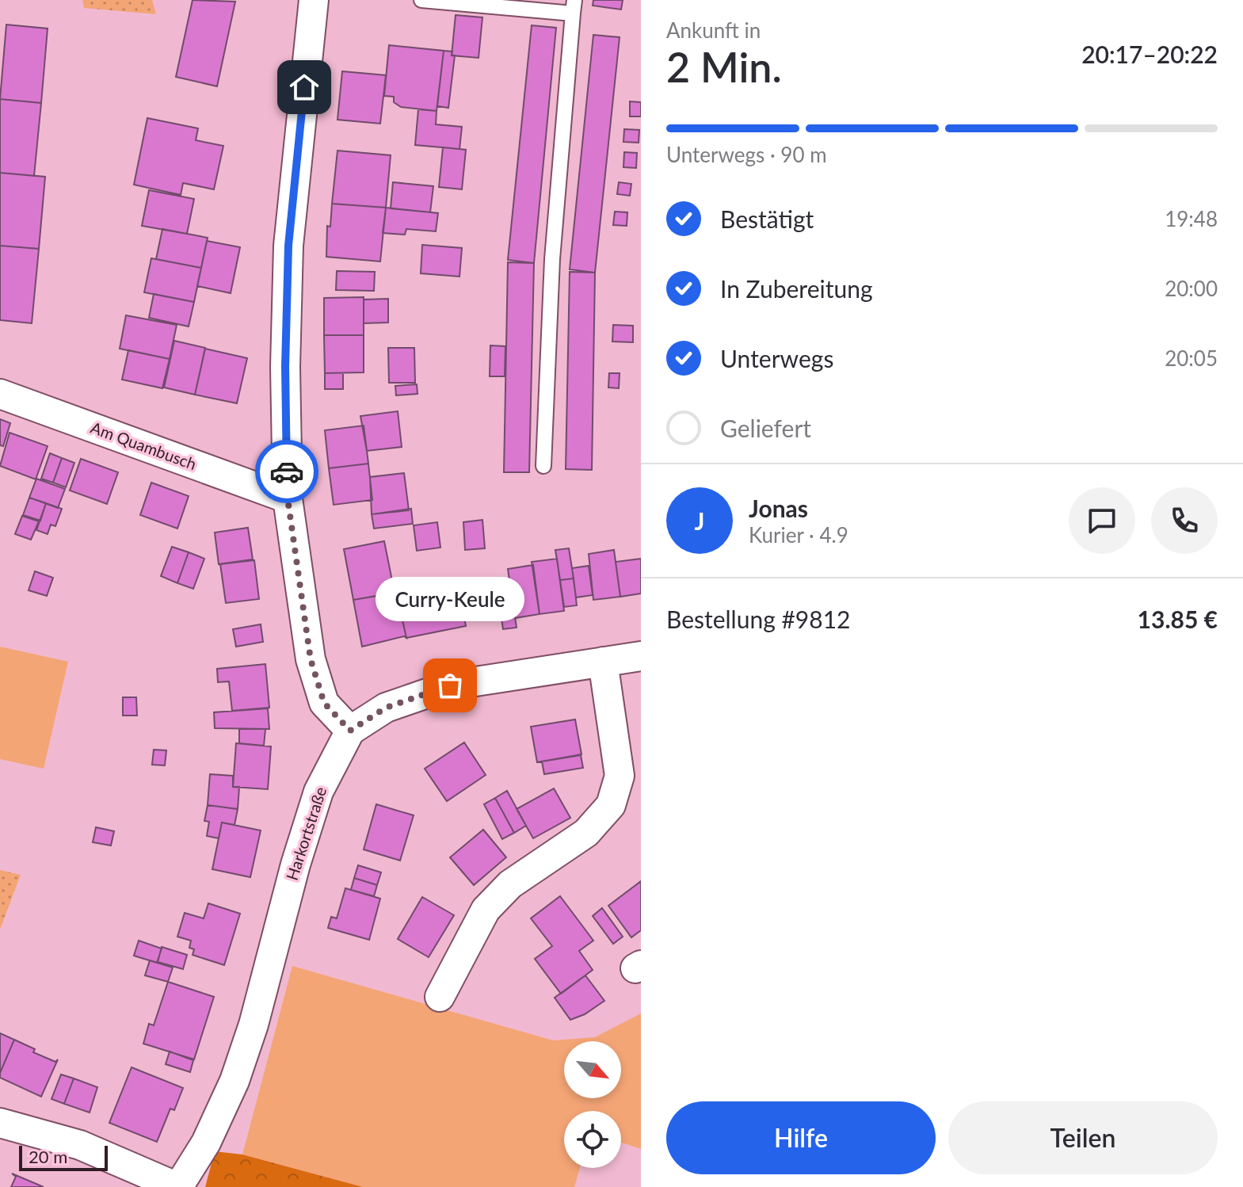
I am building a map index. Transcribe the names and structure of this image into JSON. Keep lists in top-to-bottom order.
{
  "streets": {
    "street": ["Am Quambusch", "Harkortstraße"]
  },
  "places": ["Curry-Keule"],
  "scale_bar": "20 m",
  "north": "bottom right",
  "page": {
    "heading": ["2 Min.", "Ankunft in", "20:17–20:22"],
    "panel": [
      "Jonas",
      "Kurier · 4.9",
      "Bestellung #9812",
      "13.85 €"
    ],
    "bar": "Unterwegs · 90 m",
    "list": [
      ["Bestätigt", "19:48"],
      ["In Zubereitung", "20:00"],
      ["Unterwegs", "20:05"],
      "Geliefert"
    ],
    "round": "J",
    "bubble": "Curry-Keule",
    "buttons": ["Hilfe", "Teilen"],
    "scale": "20 m"
  }
}
